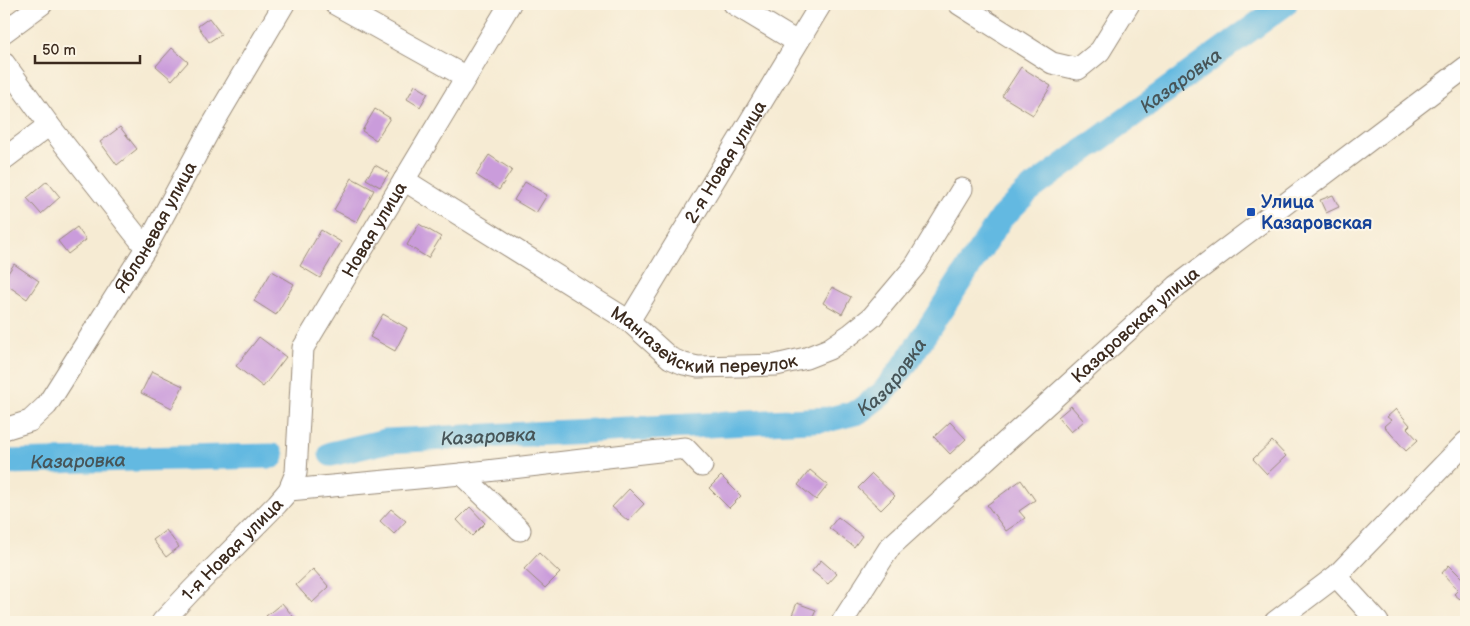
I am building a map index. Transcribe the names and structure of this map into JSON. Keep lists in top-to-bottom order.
{
  "streets": {
    "street": [
      "2-я Новая улица",
      "Яблоневая улица",
      "Новая улица",
      "Казаровская улица",
      "Мангазейский переулок",
      "1-я Новая улица"
    ]
  },
  "crossings": [
    ["2-я Новая улица", "Мангазейский переулок"],
    ["Новая улица", "Мангазейский переулок"],
    ["Новая улица", "1-я Новая улица"]
  ],
  "water": ["Казаровка"],
  "places": {
    "transit": ["Улица Казаровская"]
  },
  "scale_bar": "50 m"
}
